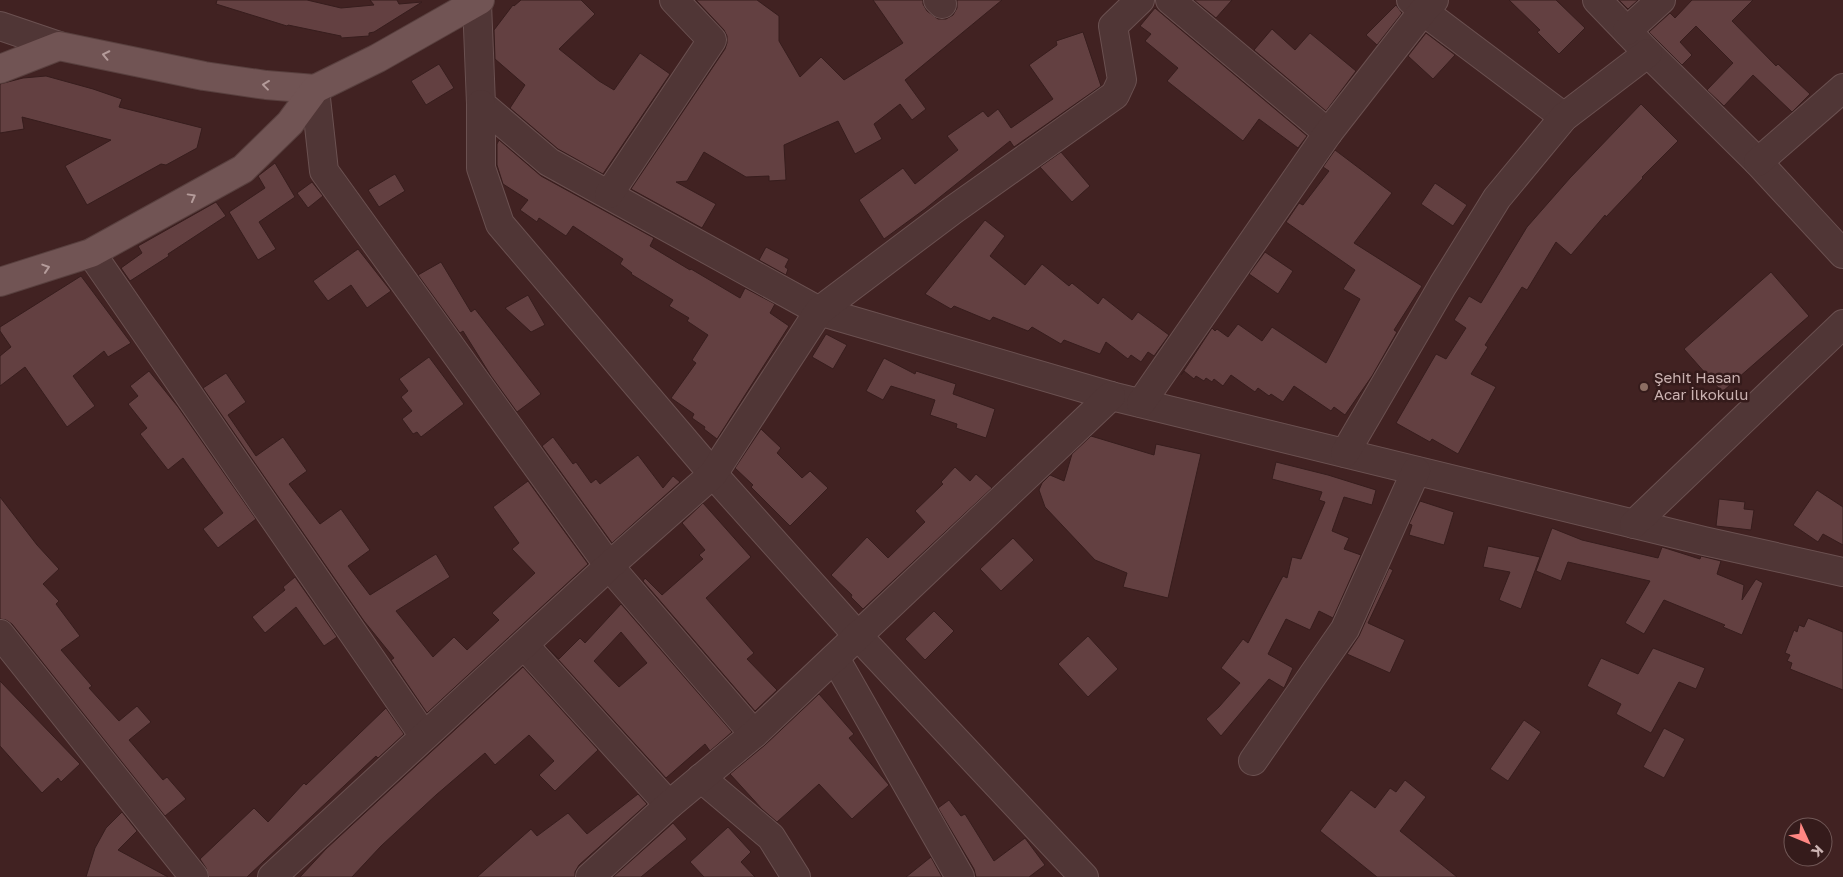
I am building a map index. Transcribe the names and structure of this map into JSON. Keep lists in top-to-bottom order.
{
  "places": ["Şehit Hasan Acar İlkokulu"],
  "north": "bottom right"
}
